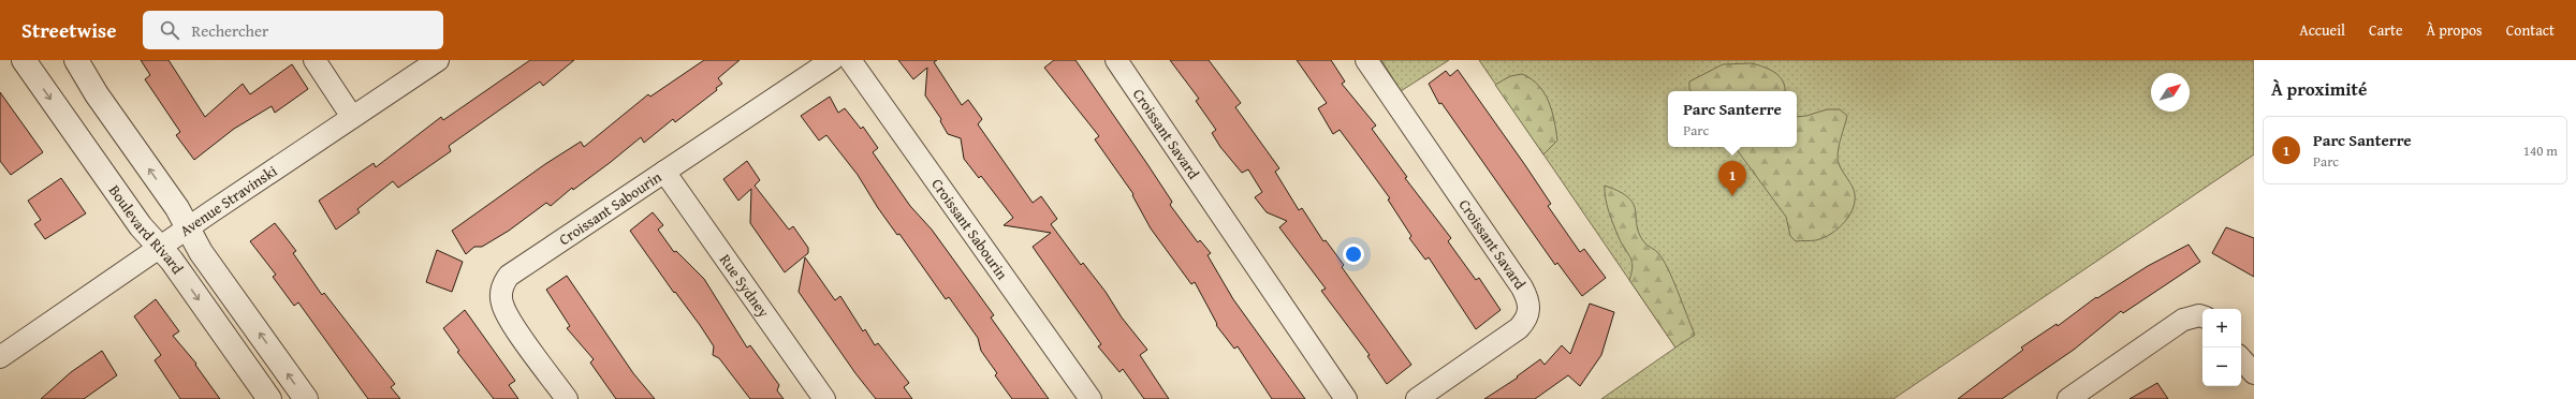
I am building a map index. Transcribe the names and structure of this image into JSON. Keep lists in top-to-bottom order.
{
  "streets": {
    "street": [
      "Croissant Savard",
      "Avenue Stravinski",
      "Croissant Sabourin",
      "Boulevard Rivard",
      "Rue Sydney"
    ]
  },
  "crossings": [
    ["Avenue Stravinski", "Boulevard Rivard"],
    ["Croissant Sabourin", "Rue Sydney"]
  ],
  "north": "top right",
  "page": {
    "header": "Streetwise",
    "search": "Rechercher",
    "nav": [
      "Accueil",
      "Carte",
      "À propos",
      "Contact"
    ],
    "heading": "À proximité",
    "popup": ["Parc Santerre", "Parc"],
    "list": [
      {
        "mark": "1",
        "name": "Parc Santerre",
        "note": "Parc",
        "value": "140 m"
      }
    ],
    "pins": "1",
    "map_buttons": ["+", "−"]
  }
}
